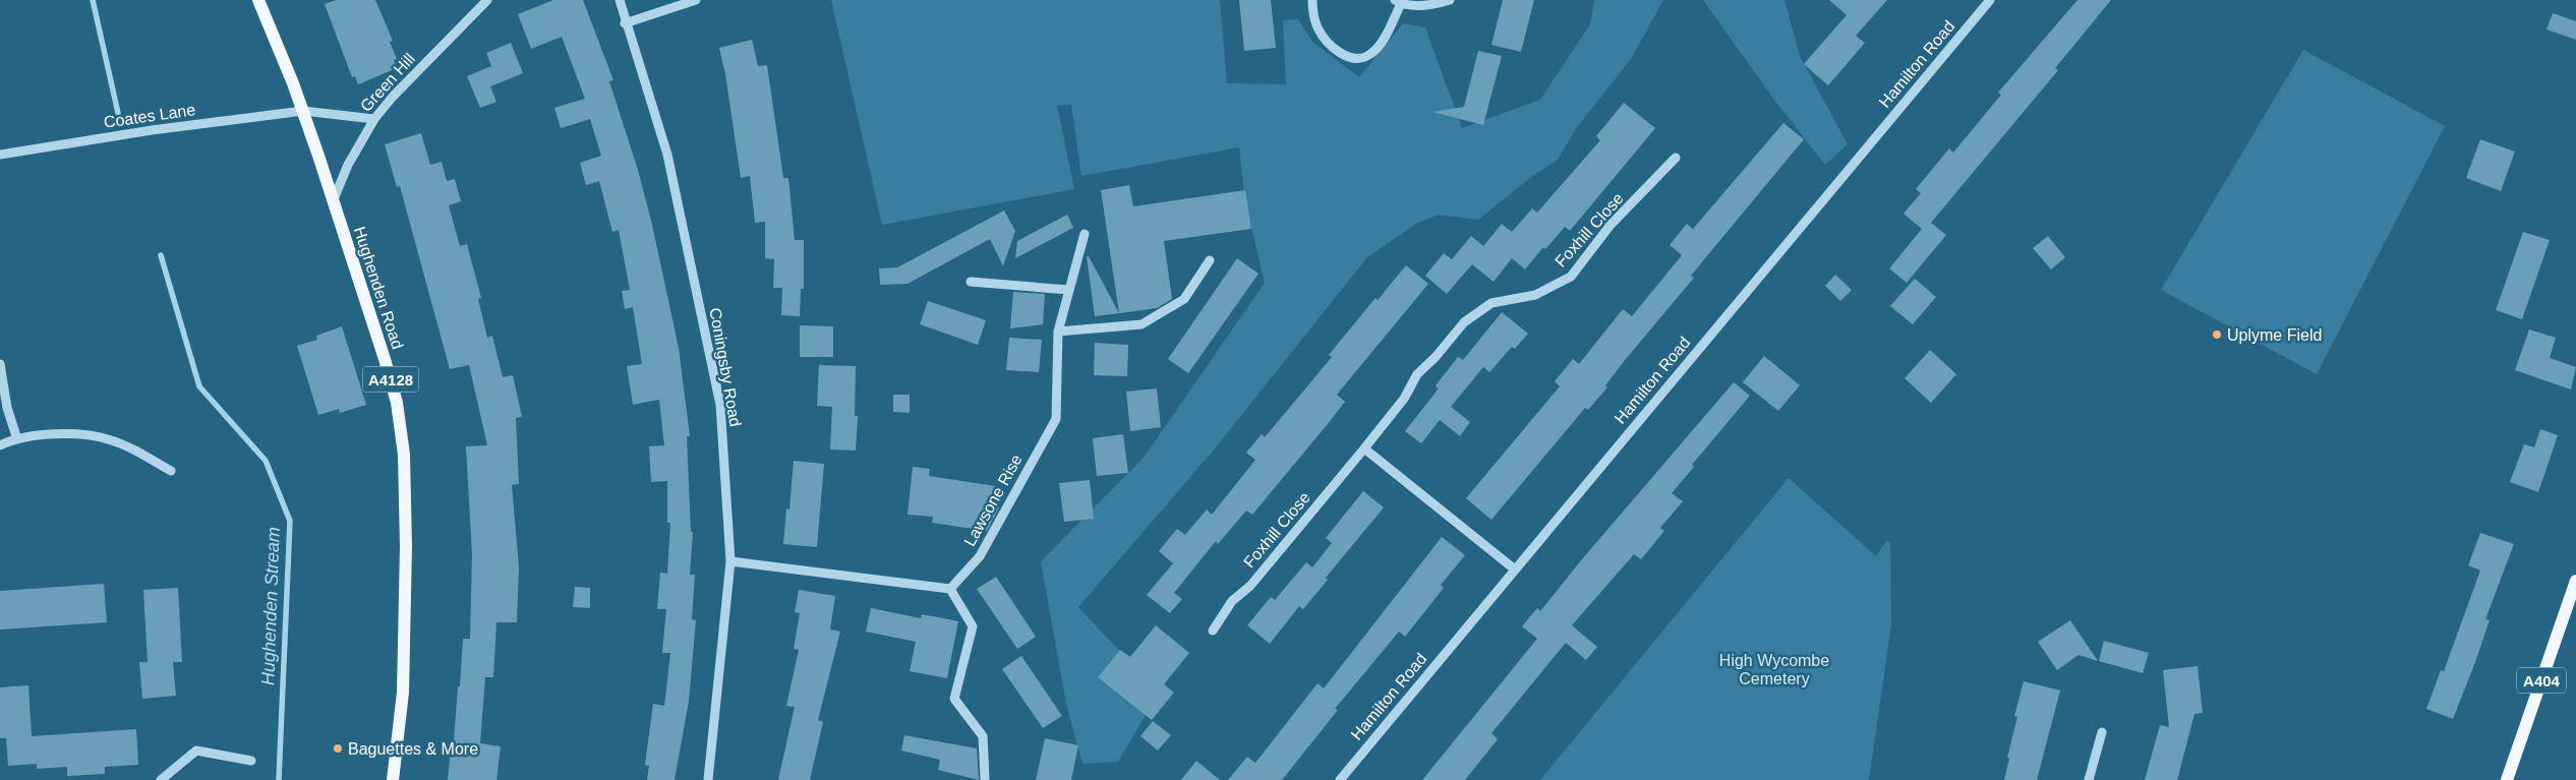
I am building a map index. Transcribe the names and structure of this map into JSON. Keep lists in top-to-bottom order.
{
  "streets": {
    "main road": ["Hughenden Road", "A4128", "A404"],
    "street": [
      "Hamilton Road",
      "Green Hill",
      "Coates Lane",
      "Foxhill Close",
      "Coningsby Road",
      "Lawsone Rise"
    ]
  },
  "crossings": [
    ["Green Hill", "Coates Lane"],
    ["Green Hill", "Hughenden Road"],
    ["Coates Lane", "Hughenden Road"]
  ],
  "water": ["Hughenden Stream"],
  "parks": ["High Wycombe Cemetery"],
  "places": ["Uplyme Field", "Baguettes & More"]
}
